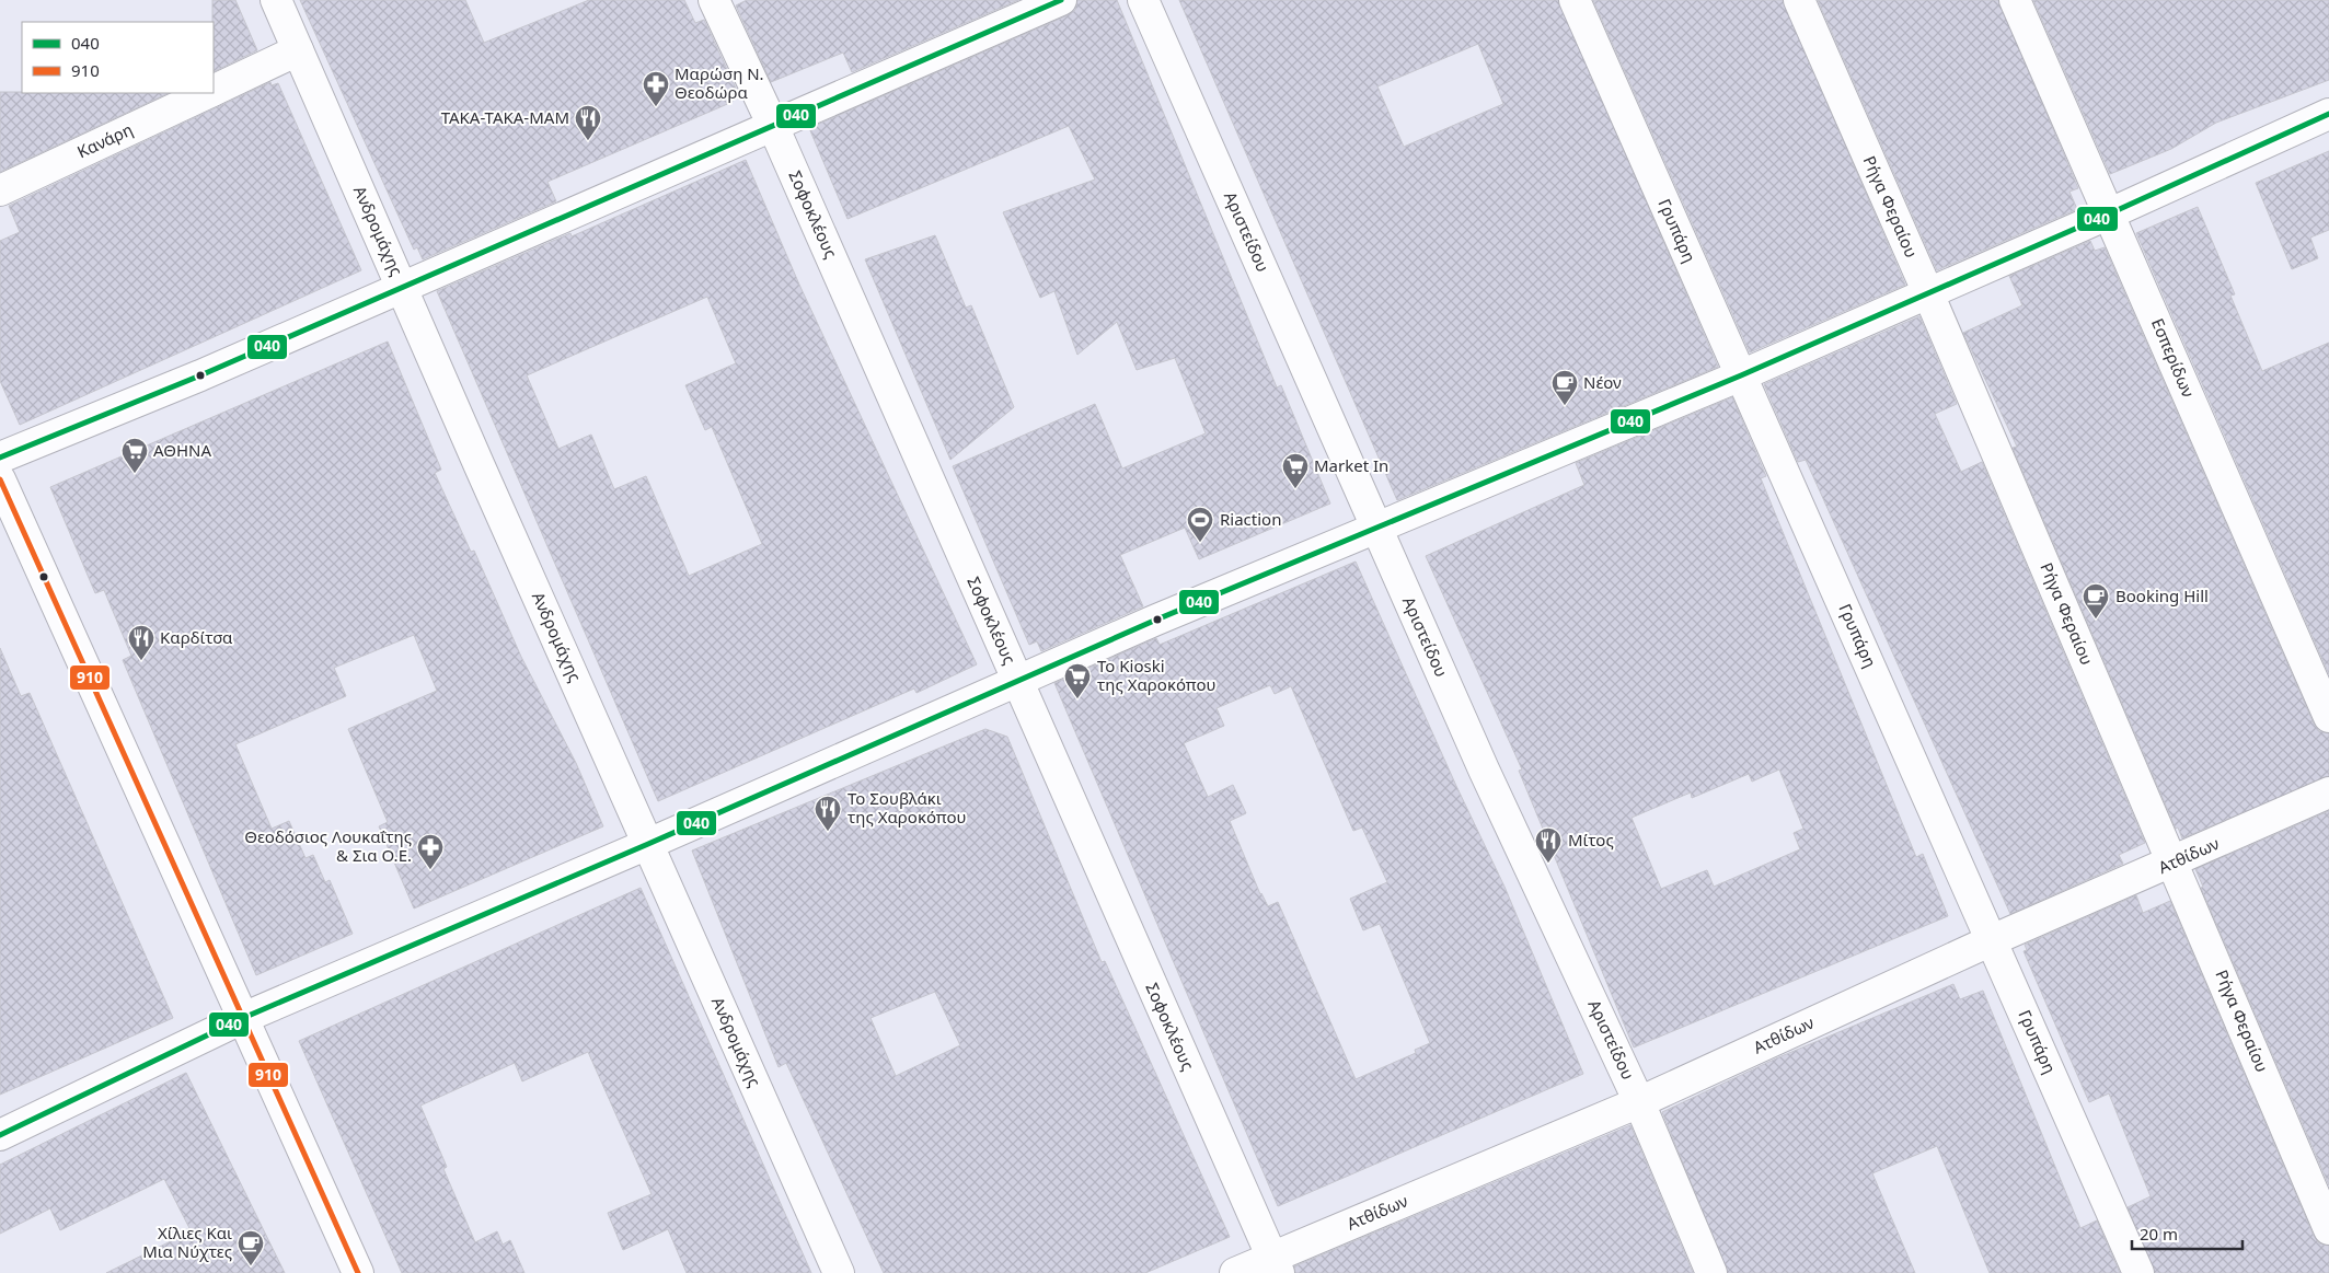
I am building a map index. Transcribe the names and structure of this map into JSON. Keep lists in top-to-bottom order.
{
  "streets": {
    "street": [
      "Κανάρη",
      "Ρήγα Φεραίου",
      "Σοφοκλέους",
      "Ανδρομάχης",
      "Γρυπάρη",
      "Αριστείδου",
      "Εσπερίδων",
      "Ατθίδων"
    ]
  },
  "crossings": [
    ["Κανάρη", "Ανδρομάχης"],
    ["Ρήγα Φεραίου", "Ατθίδων"],
    ["Σοφοκλέους", "Ατθίδων"],
    ["Γρυπάρη", "Ατθίδων"],
    ["Αριστείδου", "Ατθίδων"]
  ],
  "places": {
    "pharmacy": ["Μαρώση Ν. Θεοδώρα", "Θεοδόσιος Λουκαΐτης & Σια Ο.Ε."],
    "restaurant": [
      "ΤΑΚΑ-ΤΑΚΑ-ΜΑΜ",
      "Καρδίτσα",
      "Το Σουβλάκι της Χαροκόπου",
      "Μίτος"
    ],
    "cafe": ["Νέον", "Booking Hill", "Χίλιες Και Μια Νύχτες"],
    "supermarket": ["ΑΘΗΝΑ", "Market In", "Το Kioski της Χαροκόπου"],
    "sports": ["Riaction"]
  },
  "lines": ["transit line 040", "transit line 910"],
  "legend": ["040", "910"],
  "scale_bar": "20 m"
}
